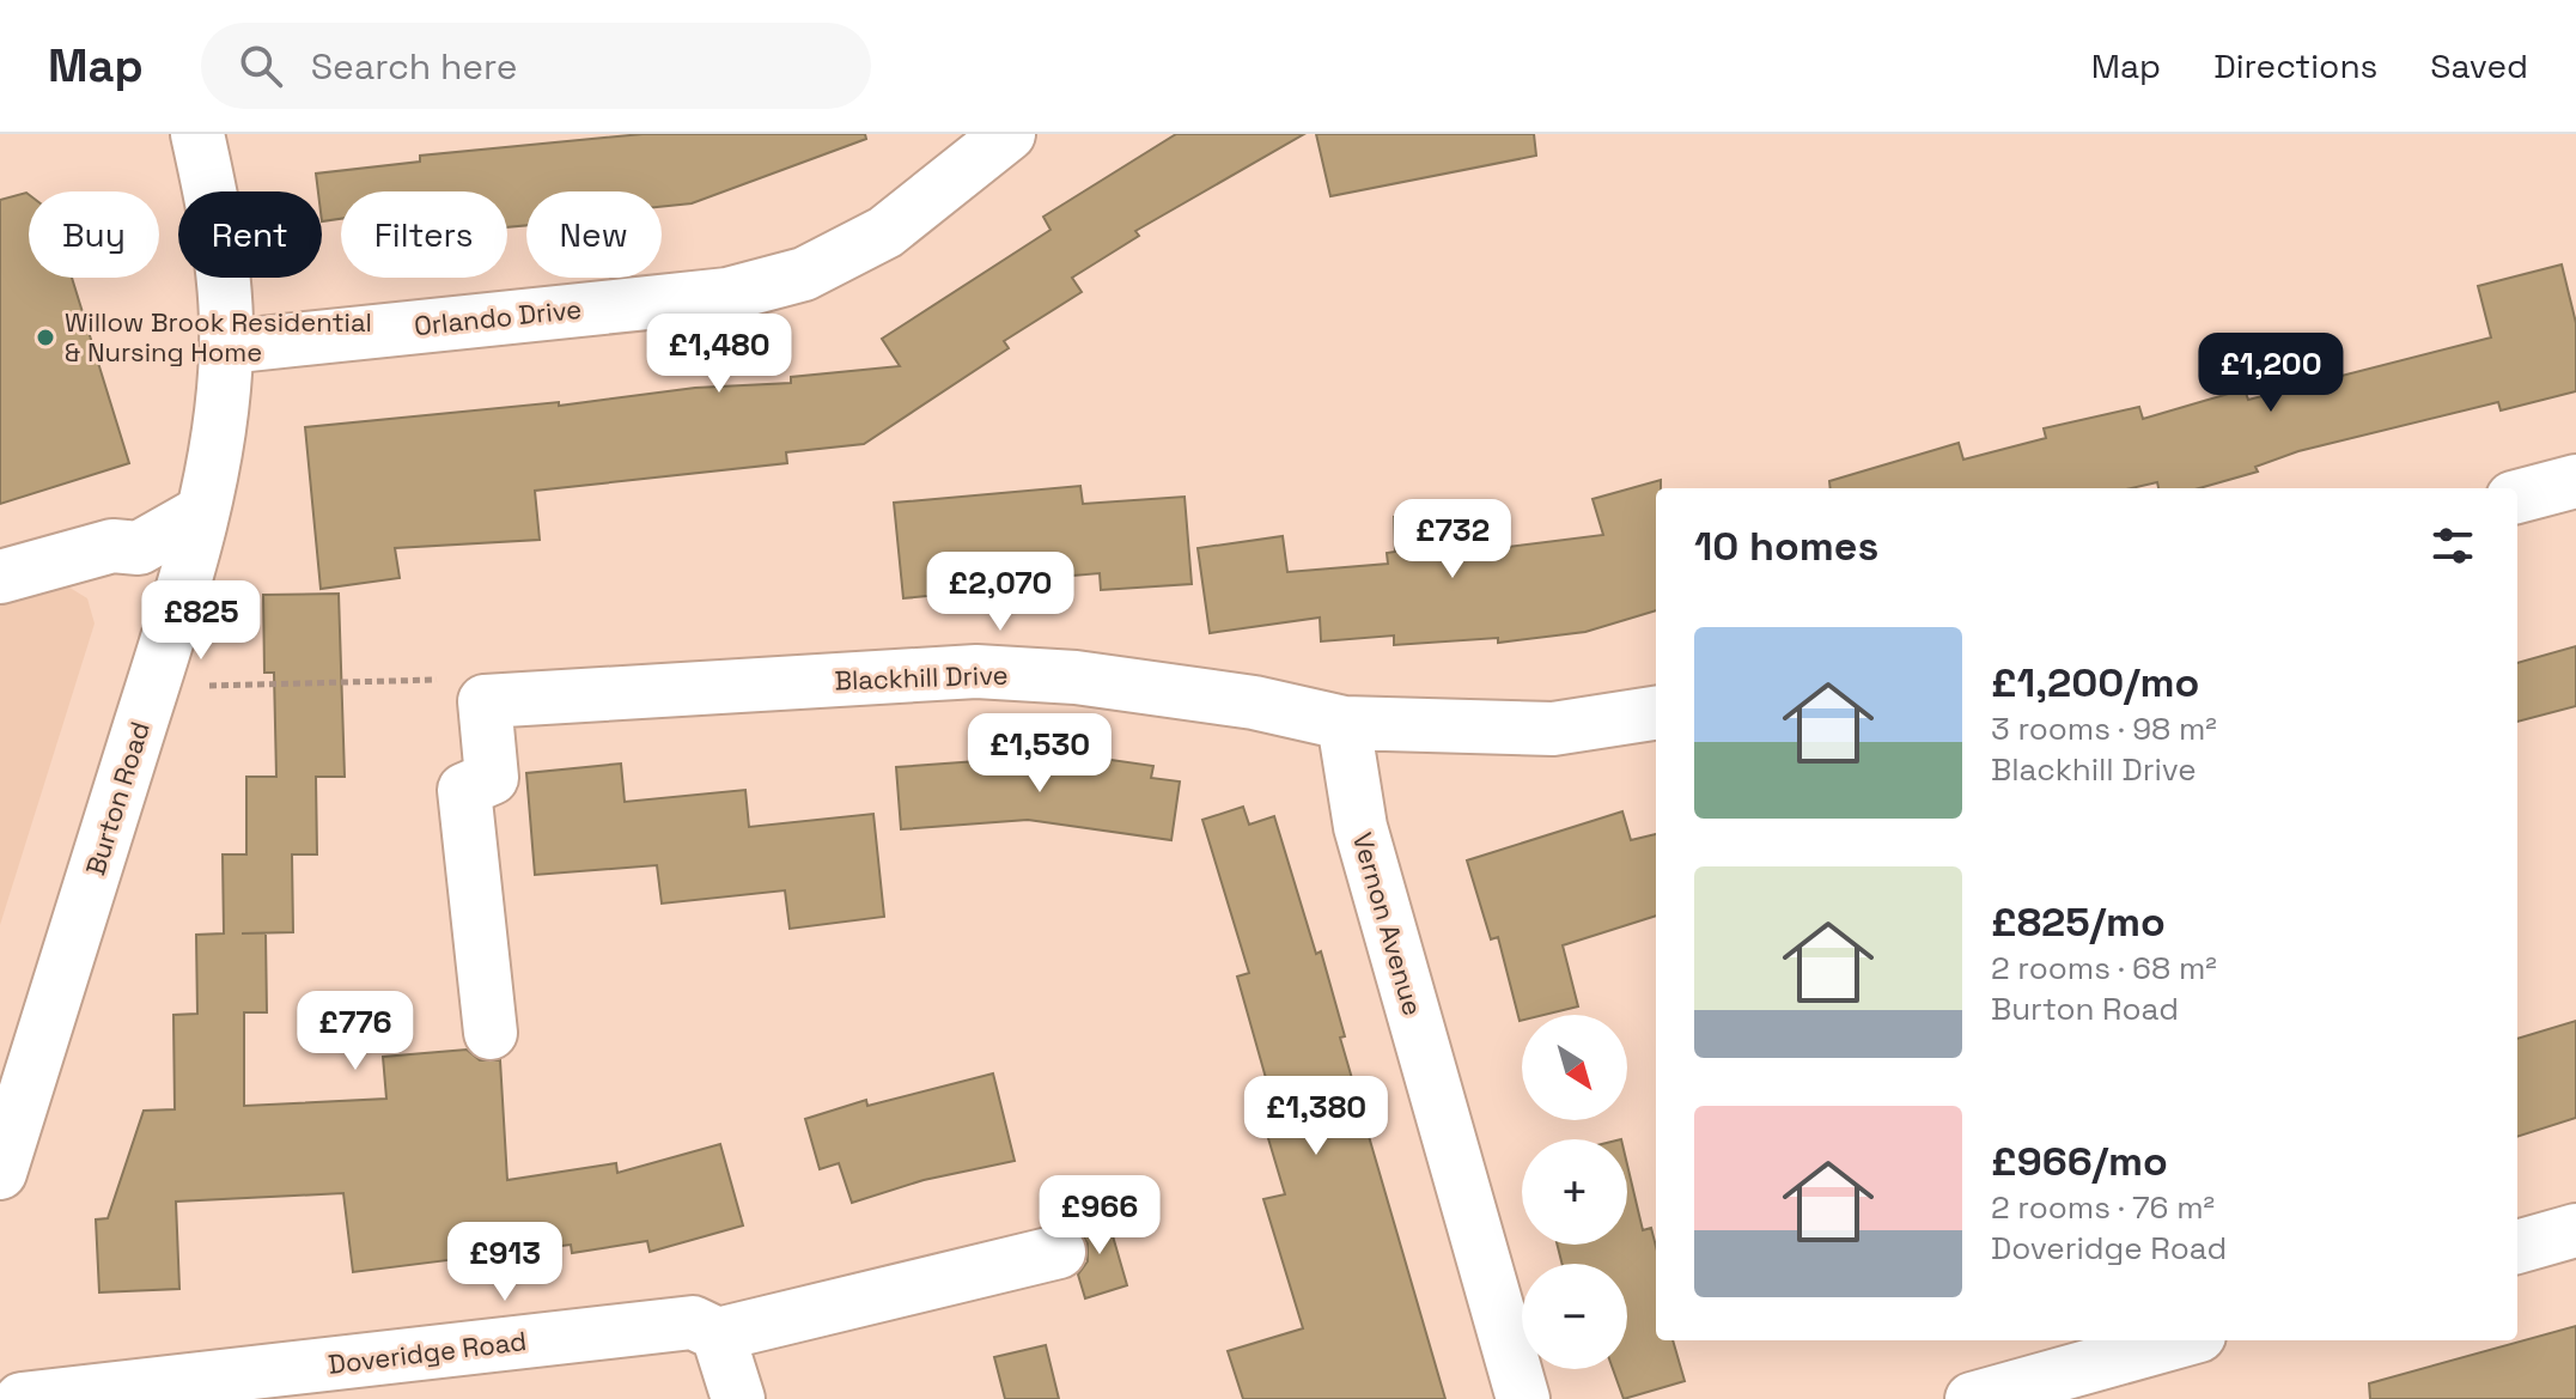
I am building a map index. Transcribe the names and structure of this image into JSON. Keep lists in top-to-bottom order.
{
  "streets": {
    "street": [
      "Orlando Drive",
      "Blackhill Drive",
      "Burton Road",
      "Vernon Avenue",
      "Doveridge Road"
    ]
  },
  "crossings": [
    ["Orlando Drive", "Burton Road"],
    ["Blackhill Drive", "Vernon Avenue"]
  ],
  "places": ["Willow Brook Residential & Nursing Home"],
  "north": "bottom right",
  "page": {
    "header": "Map",
    "search": "Search here",
    "nav": ["Map", "Directions", "Saved"],
    "chip": [
      "Buy",
      "Rent",
      "Filters",
      "New"
    ],
    "price": [
      "£1,480",
      "£1,200",
      "£732",
      "£2,070",
      "£825",
      "£1,530",
      "£776",
      "£1,380",
      "£966",
      "£913"
    ],
    "heading": "10 homes",
    "list": [
      {
        "name": "£1,200/mo",
        "note": "3 rooms · 98 m² · Blackhill Drive"
      },
      {
        "name": "£825/mo",
        "note": "2 rooms · 68 m² · Burton Road"
      },
      {
        "name": "£966/mo",
        "note": "2 rooms · 76 m² · Doveridge Road"
      }
    ],
    "map_buttons": ["+", "−"]
  }
}
